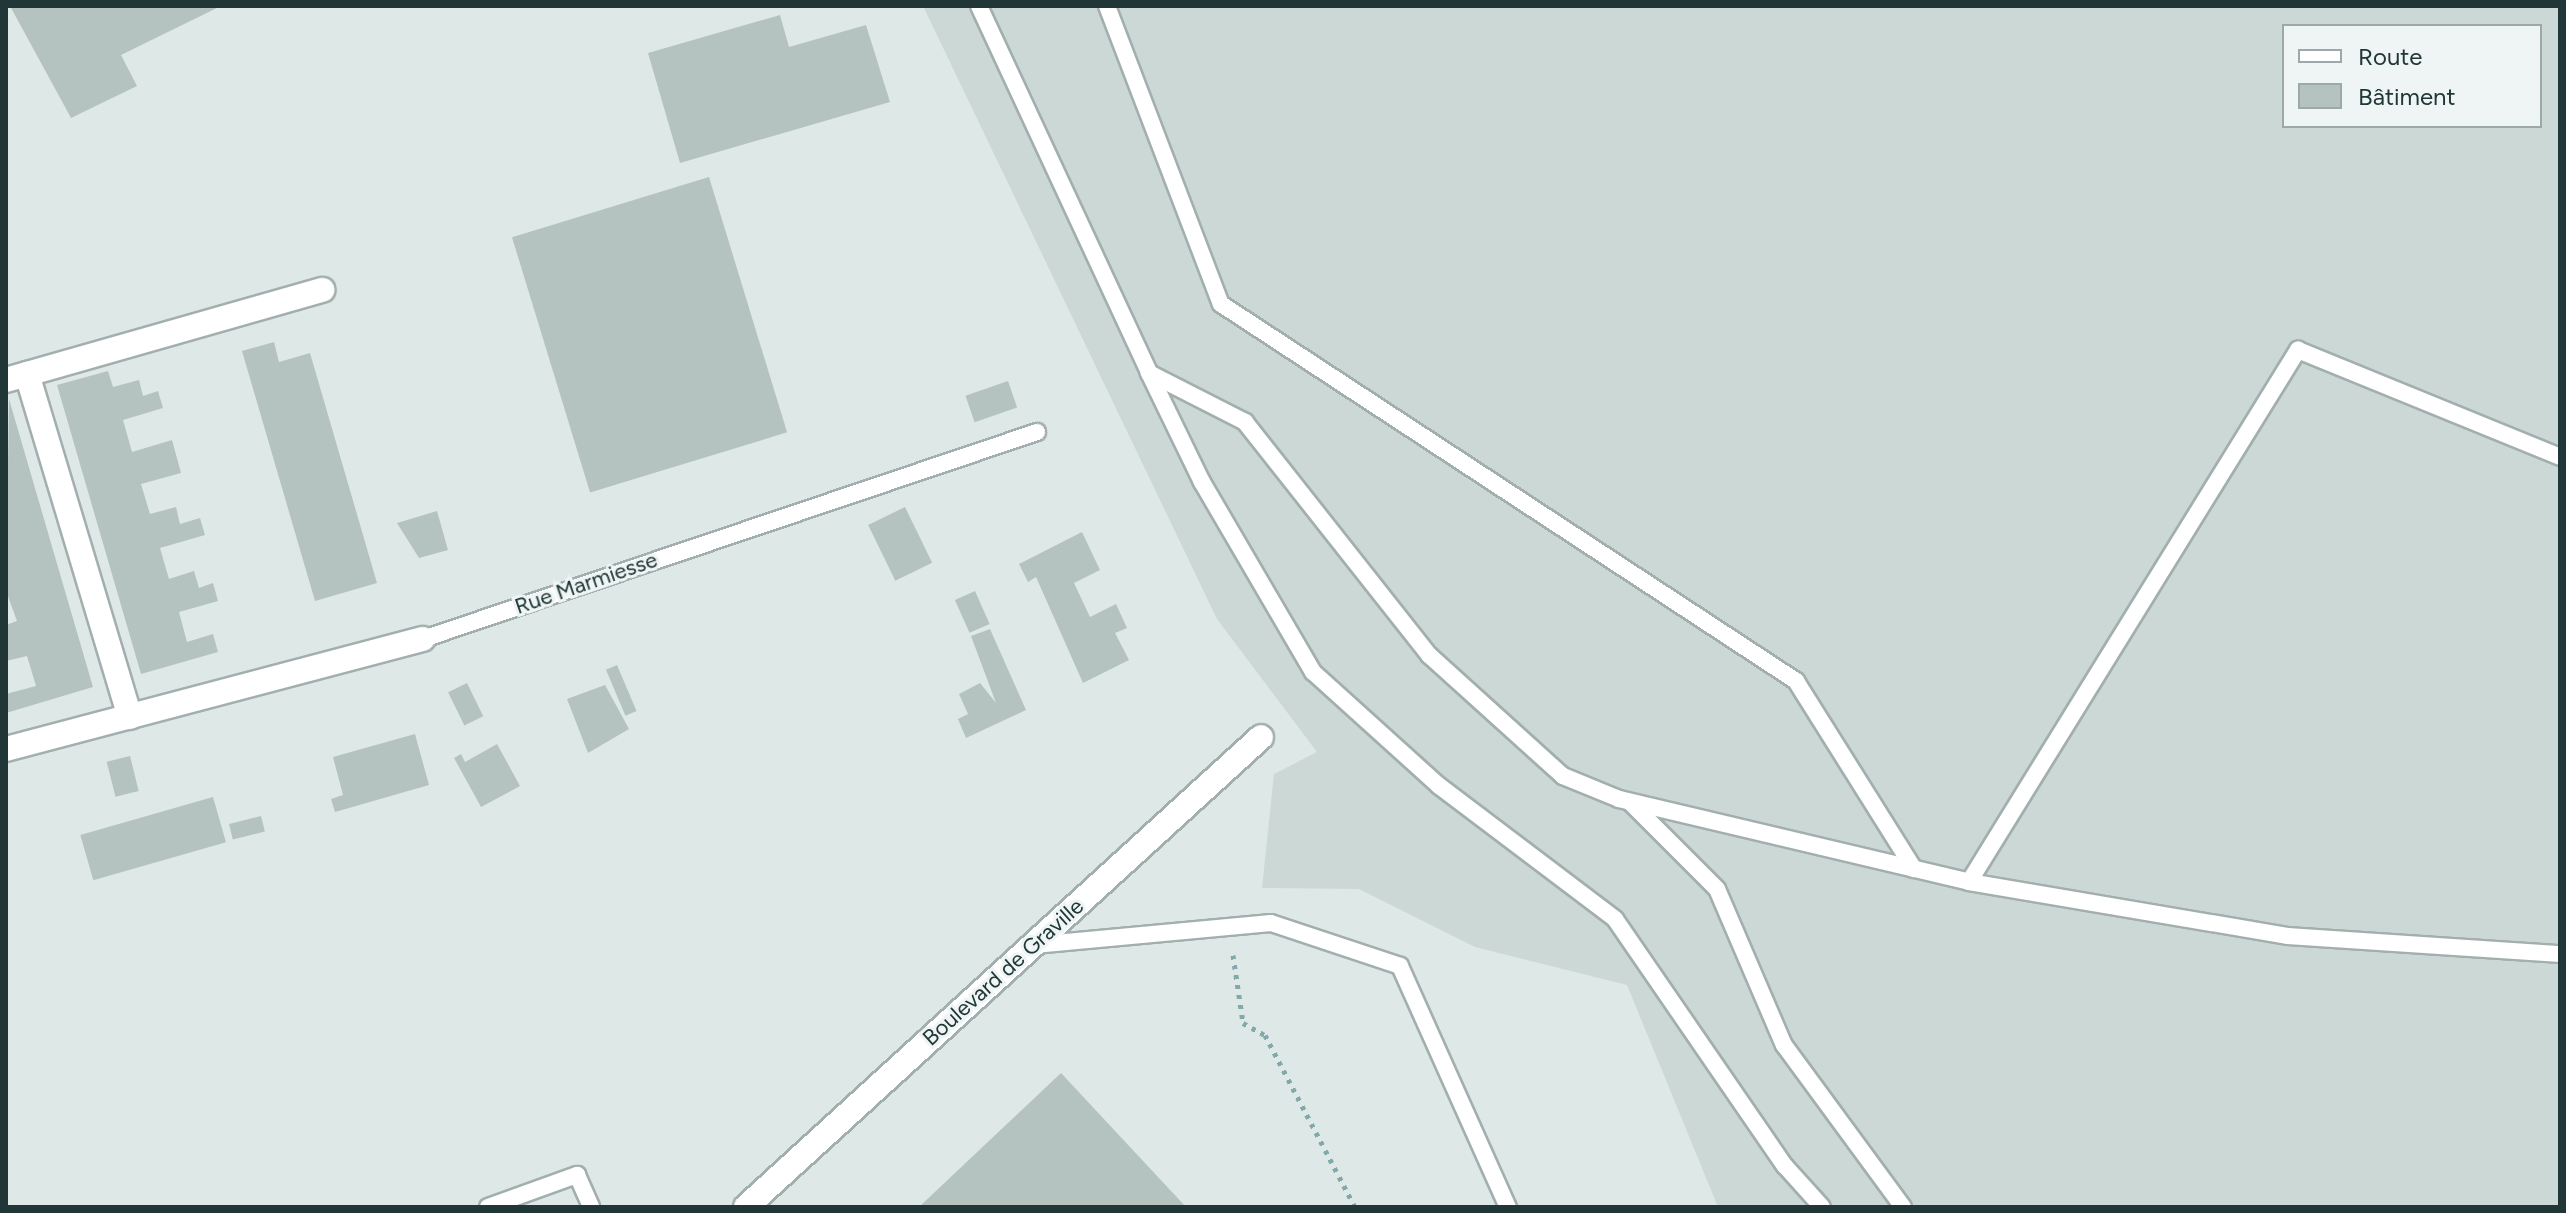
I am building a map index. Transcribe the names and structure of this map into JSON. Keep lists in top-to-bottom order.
{
  "streets": {
    "street": ["Rue Marmiesse", "Boulevard de Graville"]
  },
  "legend": ["Route", "Bâtiment"]
}
